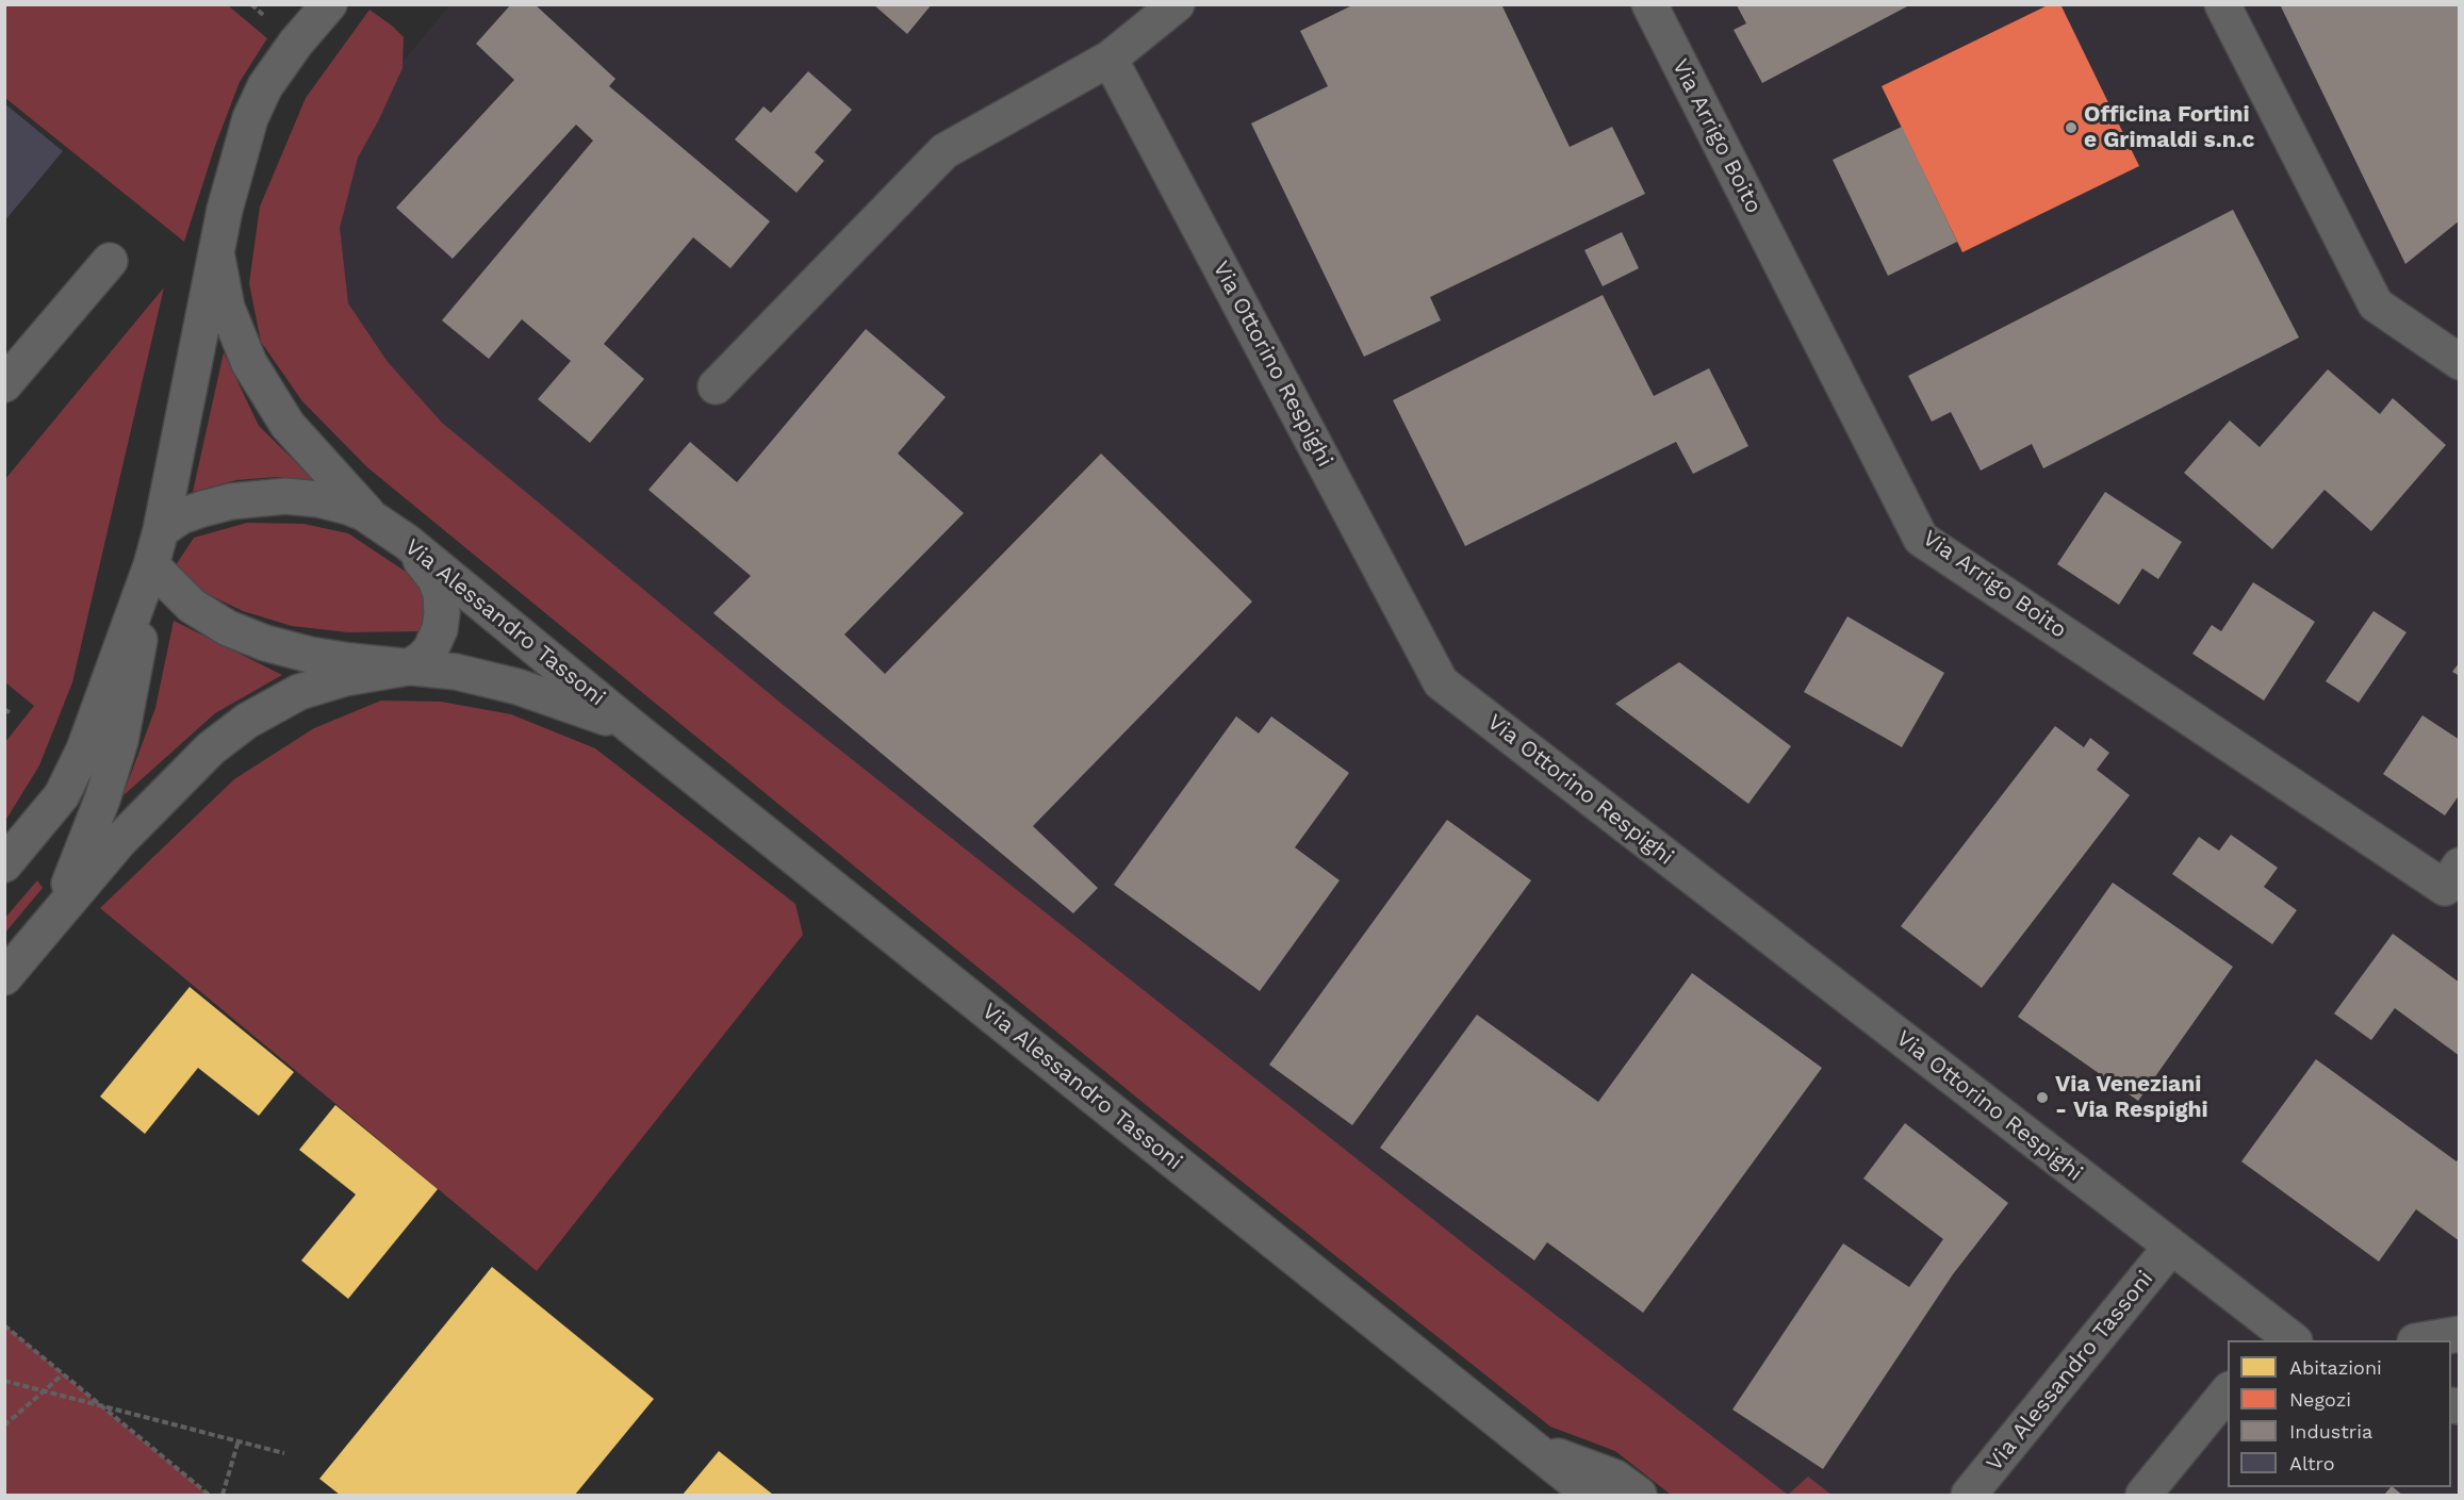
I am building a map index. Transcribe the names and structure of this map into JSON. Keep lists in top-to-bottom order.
{
  "streets": {
    "street": ["Via Arrigo Boito", "Via Ottorino Respighi", "Via Alessandro Tassoni"]
  },
  "crossings": [
    ["Via Ottorino Respighi", "Via Alessandro Tassoni"]
  ],
  "places": ["Officina Fortini e Grimaldi s.n.c", "Via Veneziani - Via Respighi"],
  "legend": [
    "Abitazioni",
    "Negozi",
    "Industria",
    "Altro"
  ]
}
